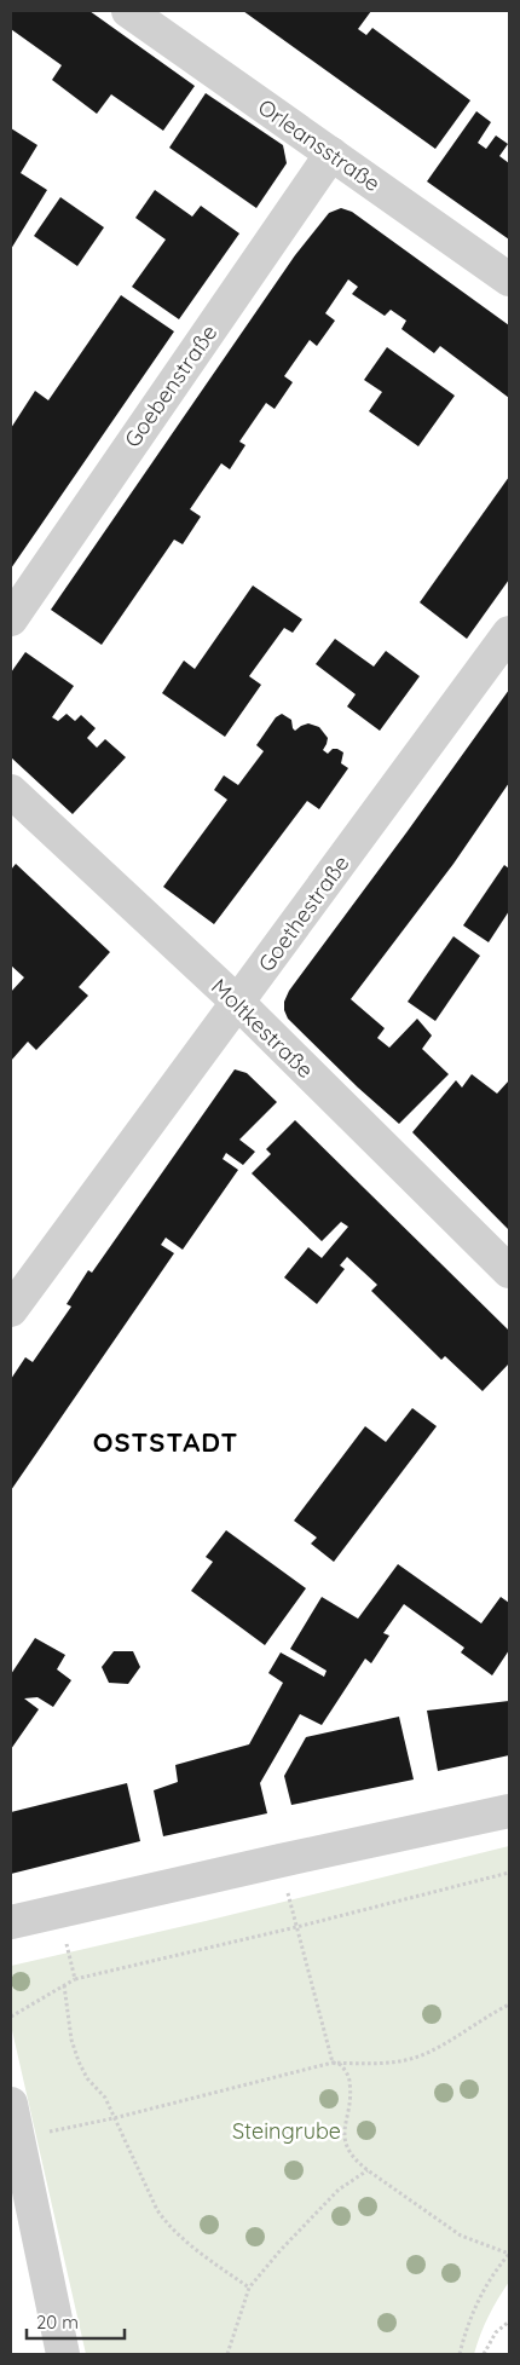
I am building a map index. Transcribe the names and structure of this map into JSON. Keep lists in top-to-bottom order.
{
  "streets": {
    "street": [
      "Orleansstraße",
      "Goebenstraße",
      "Goethestraße",
      "Moltkestraße"
    ]
  },
  "crossings": [
    ["Orleansstraße", "Goebenstraße"],
    ["Goethestraße", "Moltkestraße"]
  ],
  "districts": ["OSTSTADT"],
  "parks": ["Steingrube"],
  "scale_bar": "20 m"
}
